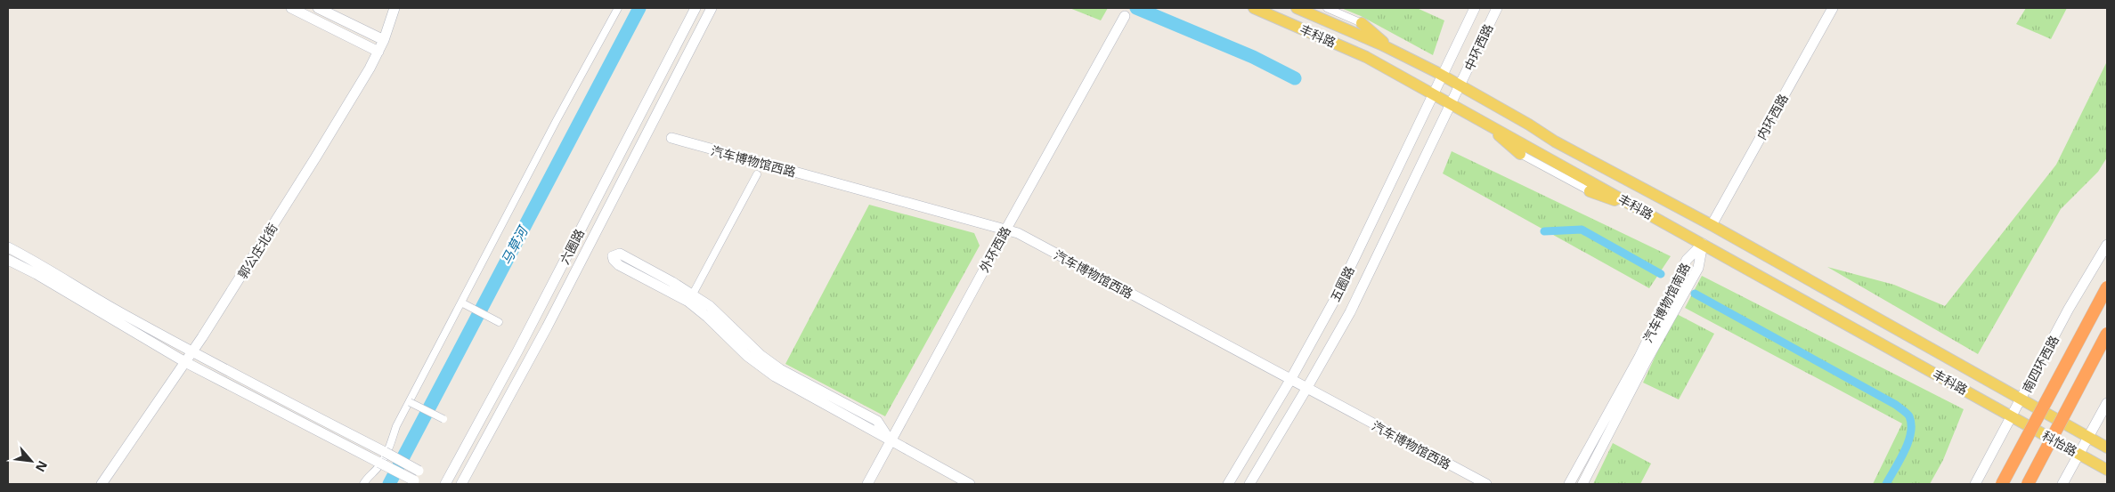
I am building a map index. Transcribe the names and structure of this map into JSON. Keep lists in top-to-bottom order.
{
  "streets": {
    "main road": ["丰科路", "科怡路"],
    "street": [
      "中环西路",
      "内环西路",
      "汽车博物馆西路",
      "六圈路",
      "外环西路",
      "郭公庄北街",
      "五圈路",
      "汽车博物馆南路",
      "南四环西路"
    ]
  },
  "crossings": [
    ["丰科路", "中环西路"],
    ["丰科路", "内环西路"],
    ["丰科路", "五圈路"],
    ["丰科路", "汽车博物馆南路"],
    ["丰科路", "南四环西路"],
    ["丰科路", "科怡路"],
    ["中环西路", "五圈路"],
    ["汽车博物馆西路", "外环西路"],
    ["汽车博物馆西路", "五圈路"],
    ["南四环西路", "科怡路"]
  ],
  "water": ["马草河"],
  "north": "bottom right"
}
